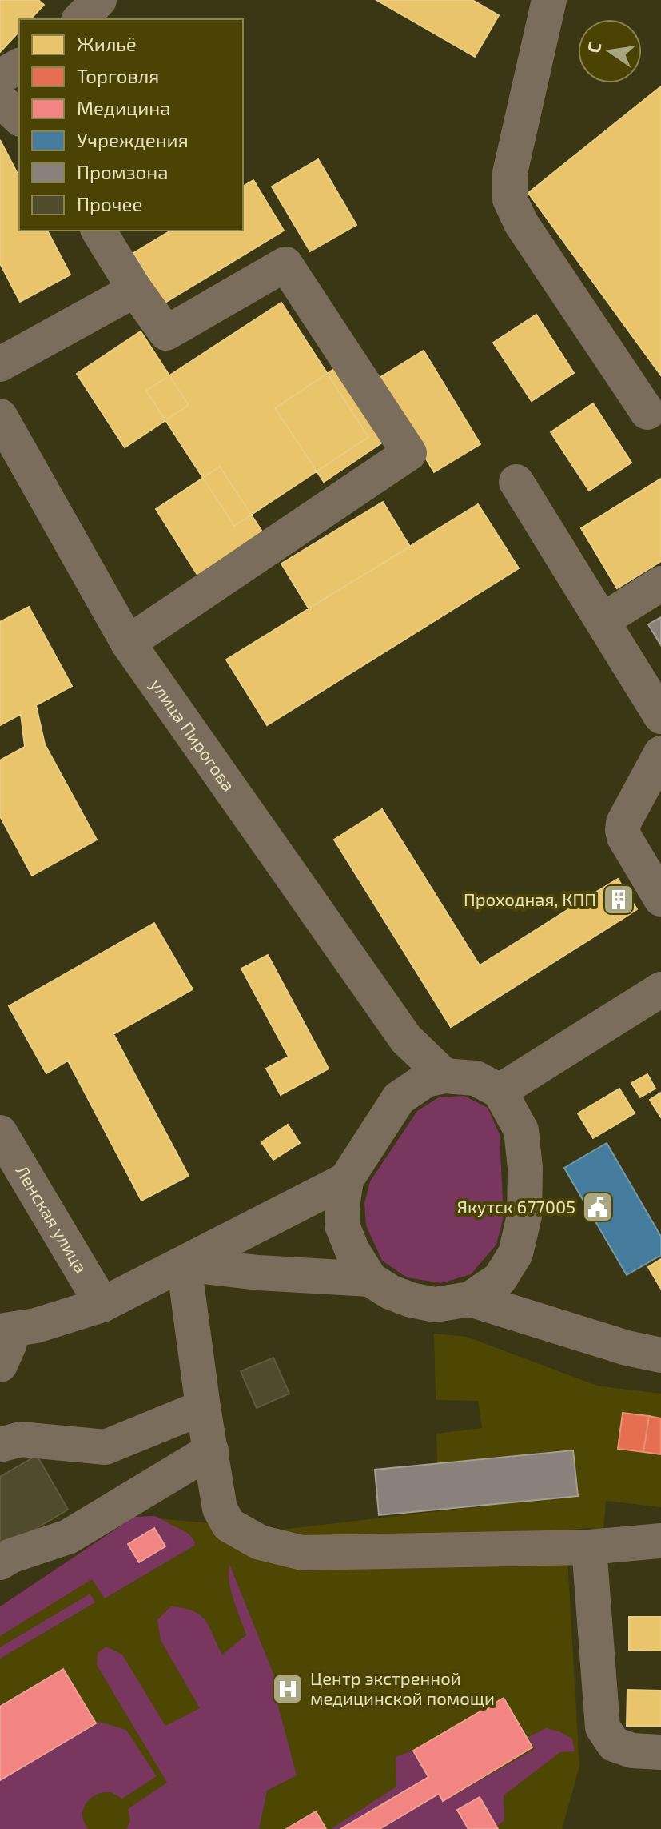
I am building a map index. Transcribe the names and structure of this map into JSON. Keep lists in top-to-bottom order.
{
  "streets": {
    "street": ["улица Пирогова", "Ленская улица"]
  },
  "places": {
    "building": ["Проходная, КПП"],
    "public building": ["Якутск 677005"],
    "hospital": ["Центр экстренной медицинской помощи"]
  },
  "legend": [
    "Жильё",
    "Торговля",
    "Медицина",
    "Учреждения",
    "Промзона",
    "Прочее"
  ],
  "north": "left"
}
